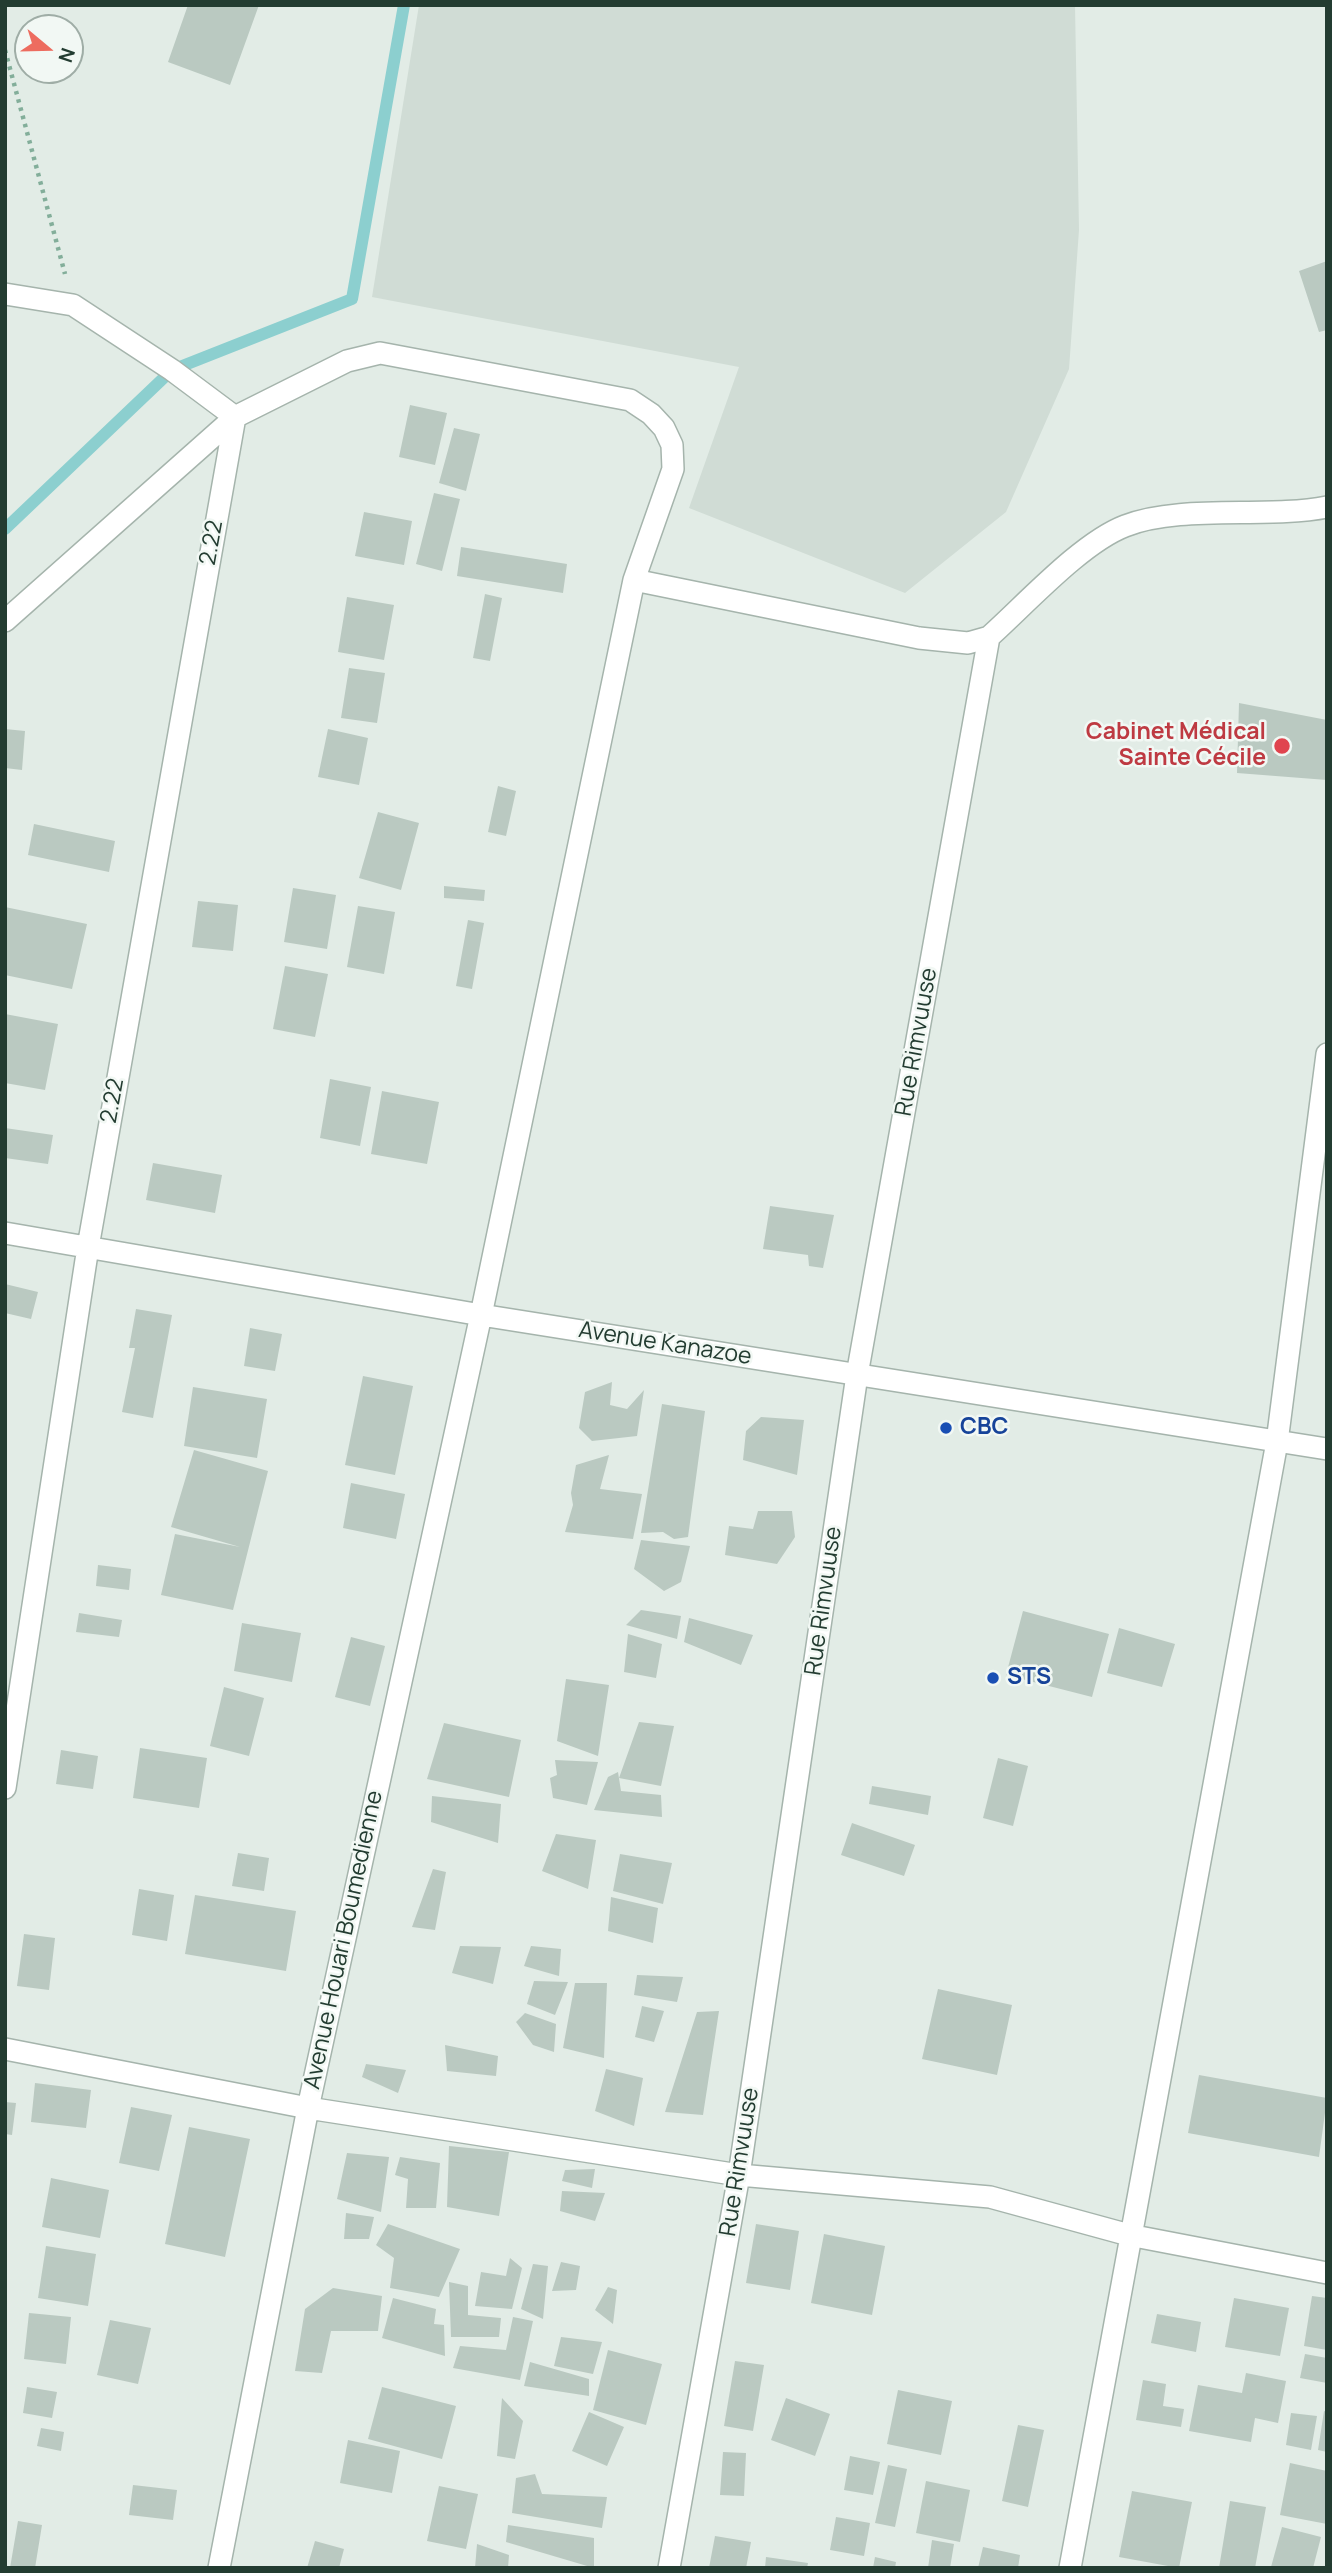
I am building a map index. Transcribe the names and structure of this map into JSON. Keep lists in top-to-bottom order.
{
  "streets": {
    "street": [
      "2.22",
      "Rue Rimvuuse",
      "Avenue Kanazoe",
      "Avenue Houari Boumedienne"
    ]
  },
  "crossings": [
    ["2.22", "Avenue Kanazoe"],
    ["2.22", "Avenue Houari Boumedienne"],
    ["Rue Rimvuuse", "Avenue Kanazoe"],
    ["Avenue Kanazoe", "Avenue Houari Boumedienne"]
  ],
  "places": ["Cabinet Médical Sainte Cécile", "CBC", "STS"],
  "north": "right"
}
